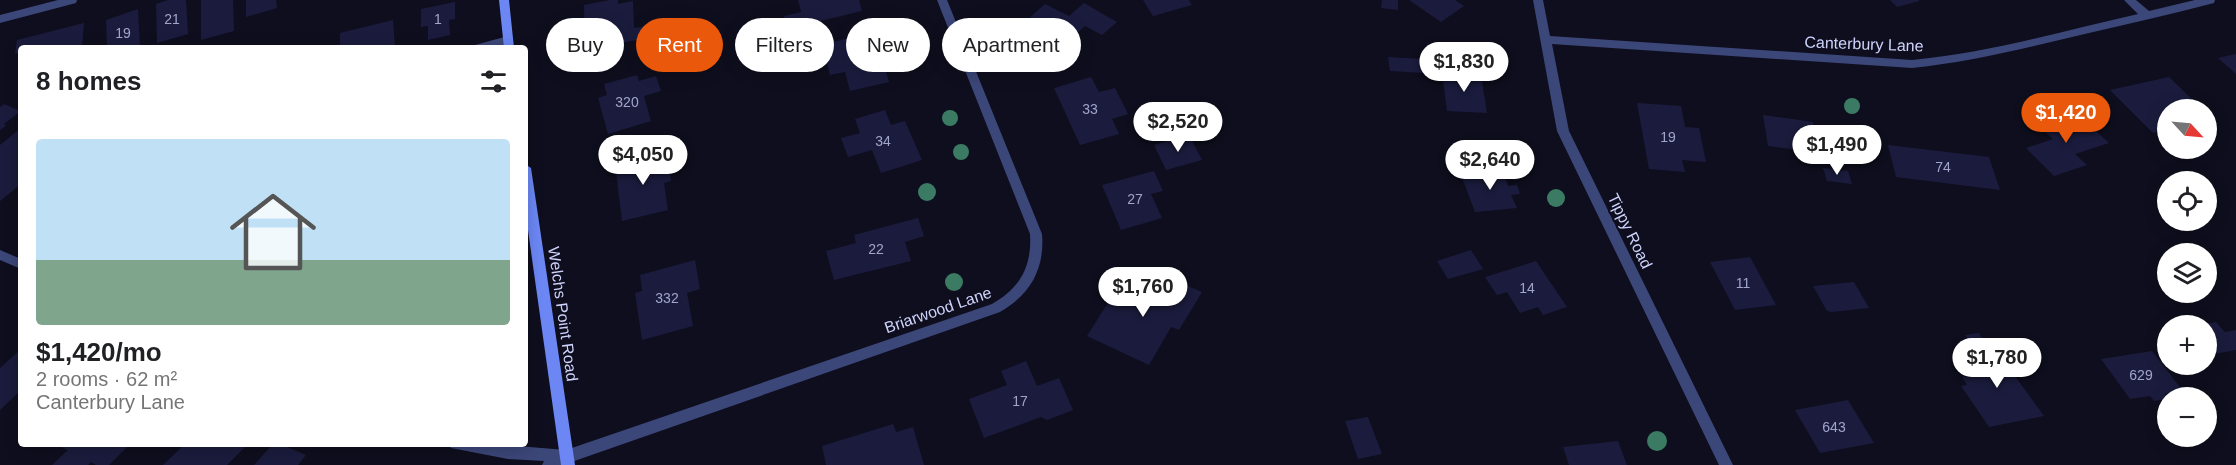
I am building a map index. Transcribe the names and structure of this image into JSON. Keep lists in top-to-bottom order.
{
  "streets": {
    "street": [
      "Canterbury Lane",
      "Tippy Road",
      "Briarwood Lane",
      "Welchs Point Road"
    ]
  },
  "crossings": [
    ["Canterbury Lane", "Tippy Road"],
    ["Briarwood Lane", "Welchs Point Road"]
  ],
  "house_numbers": [
    "21",
    "1",
    "19",
    "320",
    "33",
    "19",
    "34",
    "74",
    "27",
    "22",
    "11",
    "14",
    "332",
    "629",
    "17",
    "643"
  ],
  "north": "bottom right",
  "page": {
    "chip": [
      "Buy",
      "Rent",
      "Filters",
      "New",
      "Apartment"
    ],
    "price": [
      "$1,830",
      "$1,420",
      "$2,520",
      "$1,490",
      "$4,050",
      "$2,640",
      "$1,760",
      "$1,780"
    ],
    "heading": "8 homes",
    "map_buttons": ["+", "−"],
    "list": [
      {
        "name": "$1,420/mo",
        "note": "2 rooms · 62 m² · Canterbury Lane"
      }
    ]
  }
}
